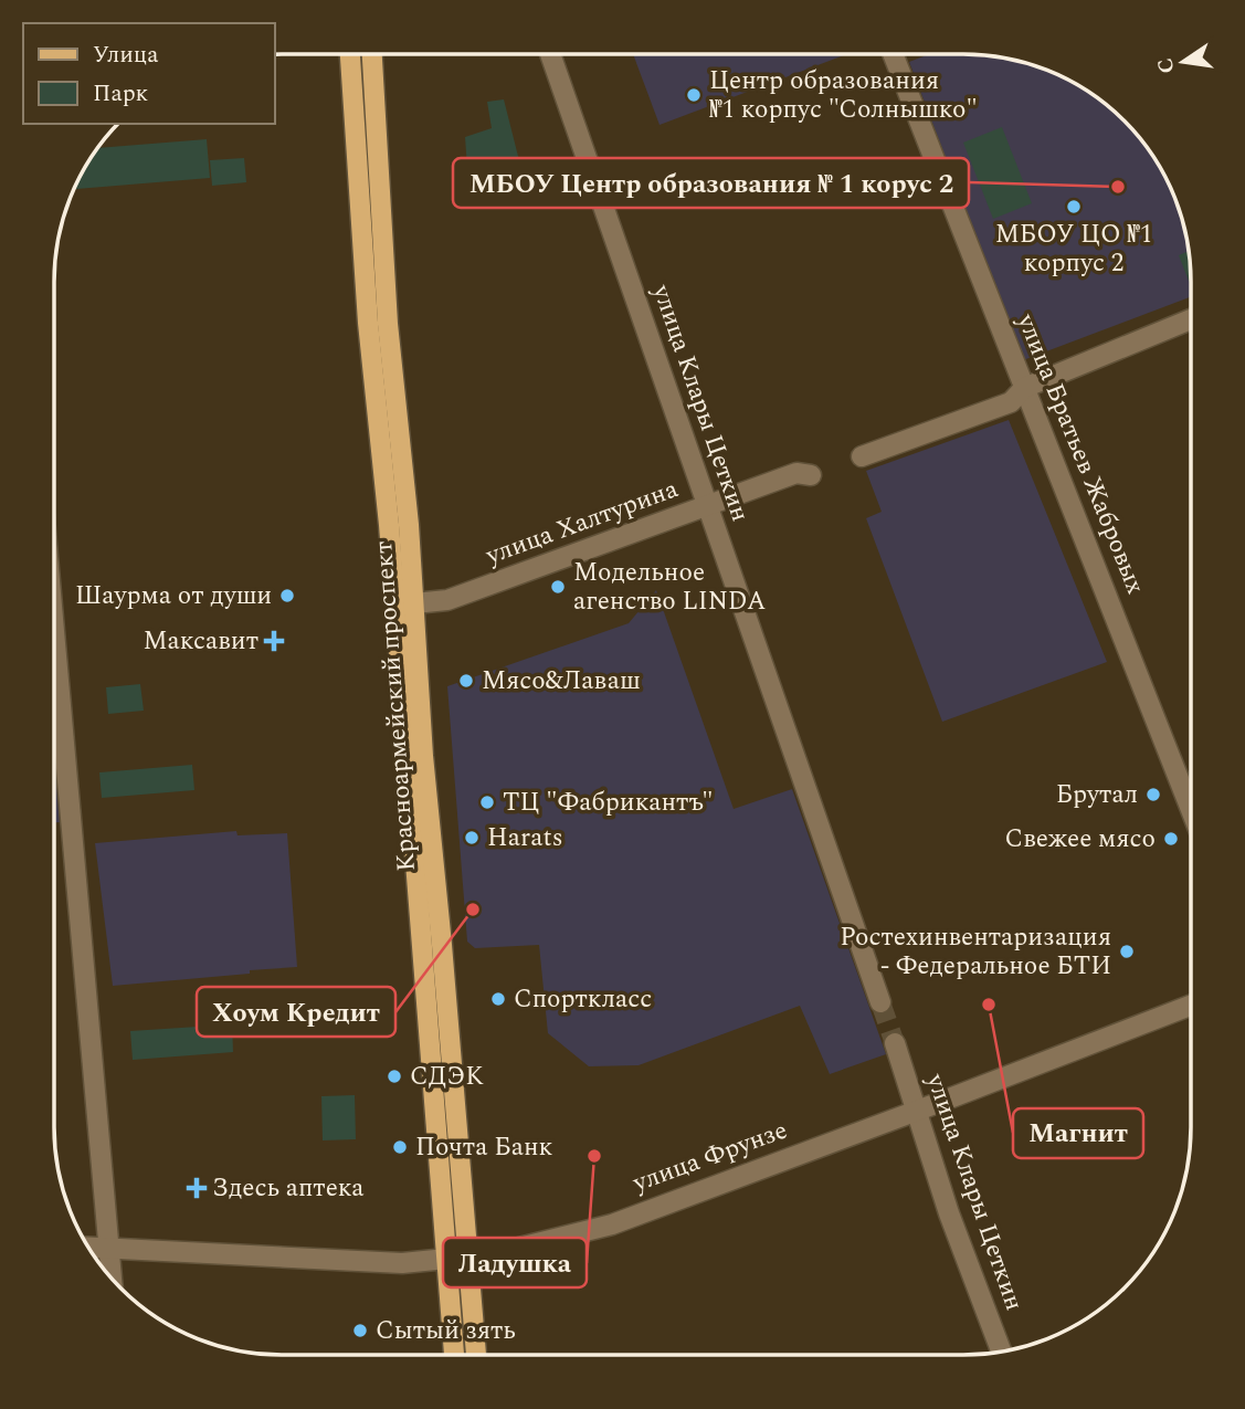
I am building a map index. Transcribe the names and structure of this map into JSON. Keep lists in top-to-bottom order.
{
  "streets": {
    "main road": ["Красноармейский проспект", "улица Фрунзе"],
    "street": ["улица Клары Цеткин", "улица Братьев Жабровых", "улица Халтурина"]
  },
  "crossings": [
    ["улица Клары Цеткин", "улица Халтурина"],
    ["улица Клары Цеткин", "улица Фрунзе"],
    ["улица Халтурина", "Красноармейский проспект"],
    ["Красноармейский проспект", "улица Фрунзе"]
  ],
  "places": {
    "other": [
      "Центр образования №1 корпус \"Солнышко\"",
      "МБОУ Центр образования № 1 корус 2",
      "МБОУ ЦО №1 корпус 2",
      "Модельное агенство LINDA",
      "Шаурма от души",
      "Мясо&Лаваш",
      "Брутал",
      "ТЦ \"Фабрикантъ\"",
      "Harats",
      "Свежее мясо",
      "Хоум Кредит",
      "Ростехинвентаризация - Федеральное БТИ",
      "Спорткласс",
      "Магнит",
      "СДЭК",
      "Почта Банк",
      "Ладушка",
      "Сытый зять"
    ],
    "health": ["Максавит", "Здесь аптека"]
  },
  "legend": ["Улица", "Парк"],
  "north": "left"
}
